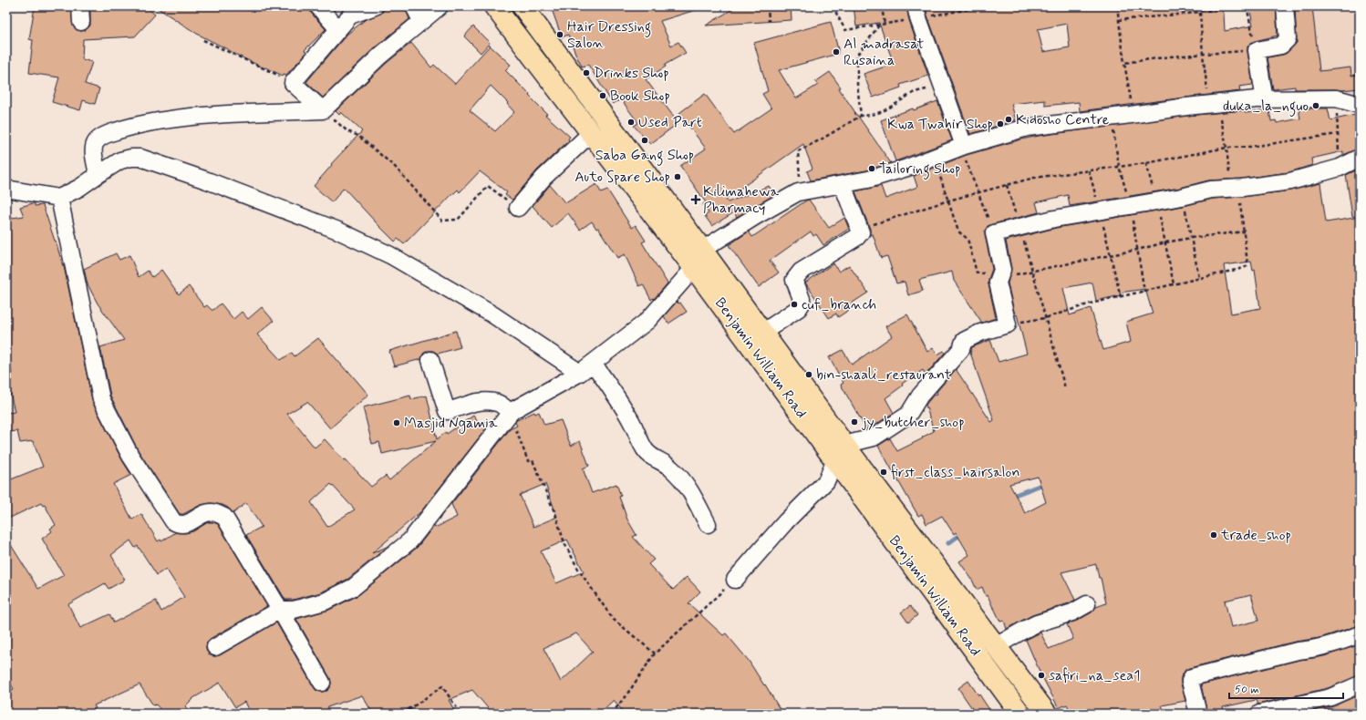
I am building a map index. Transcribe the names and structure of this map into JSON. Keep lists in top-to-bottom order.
{
  "streets": {
    "main road": ["Benjamin William Road"]
  },
  "places": {
    "other": [
      "Hair Dressing Salon",
      "Al madrasat Rusaina",
      "Drinks Shop",
      "Book Shop",
      "duka_la_nguo",
      "Kidosho Centre",
      "Used Part",
      "Kwa Twahir Shop",
      "Saba Gang Shop",
      "Tailoring Shop",
      "Auto Spare Shop",
      "cuf_branch",
      "bin-shaali_restaurant",
      "jy_butcher_shop",
      "Masjid Ngamia",
      "first_class_hairsalon",
      "trade_shop",
      "safiri_na_sea1"
    ],
    "health": ["Kilimahewa Pharmacy"]
  },
  "scale_bar": "50 m"
}
